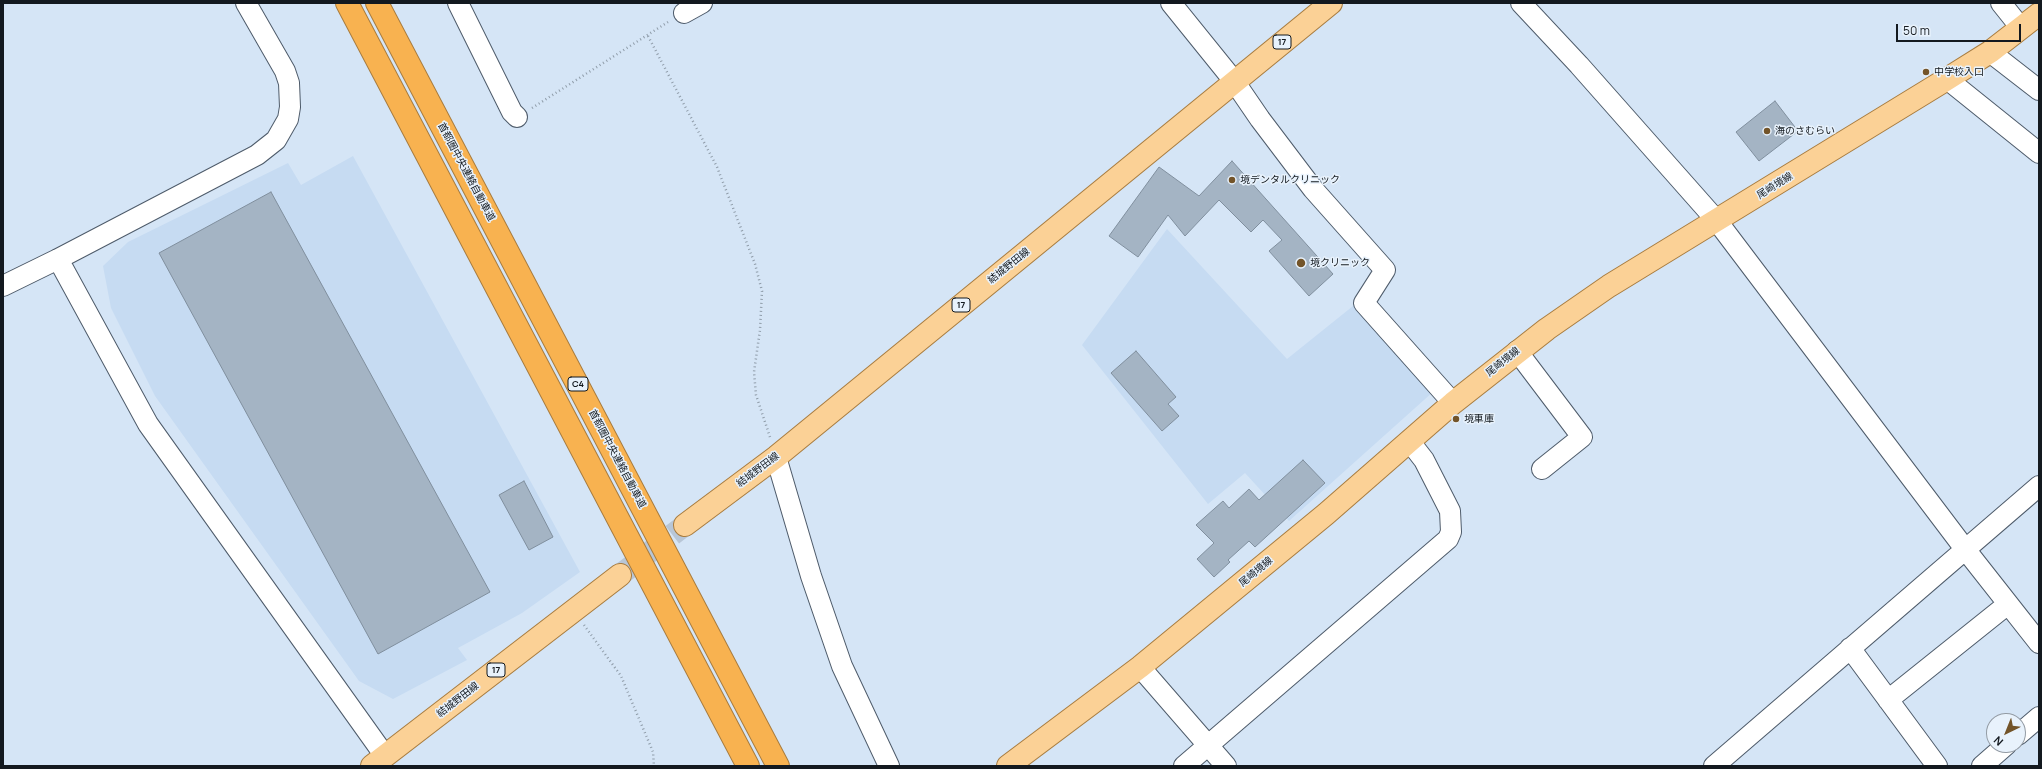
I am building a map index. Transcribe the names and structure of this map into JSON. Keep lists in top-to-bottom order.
{
  "streets": {
    "highway": ["首都圏中央連絡自動車道", "C4"],
    "main road": ["17", "尾崎境線", "結城野田線"]
  },
  "places": [
    "中学校入口",
    "海のさむらい",
    "境デンタルクリニック",
    "境クリニック",
    "境車庫"
  ],
  "scale_bar": "50 m",
  "north": "bottom left"
}
